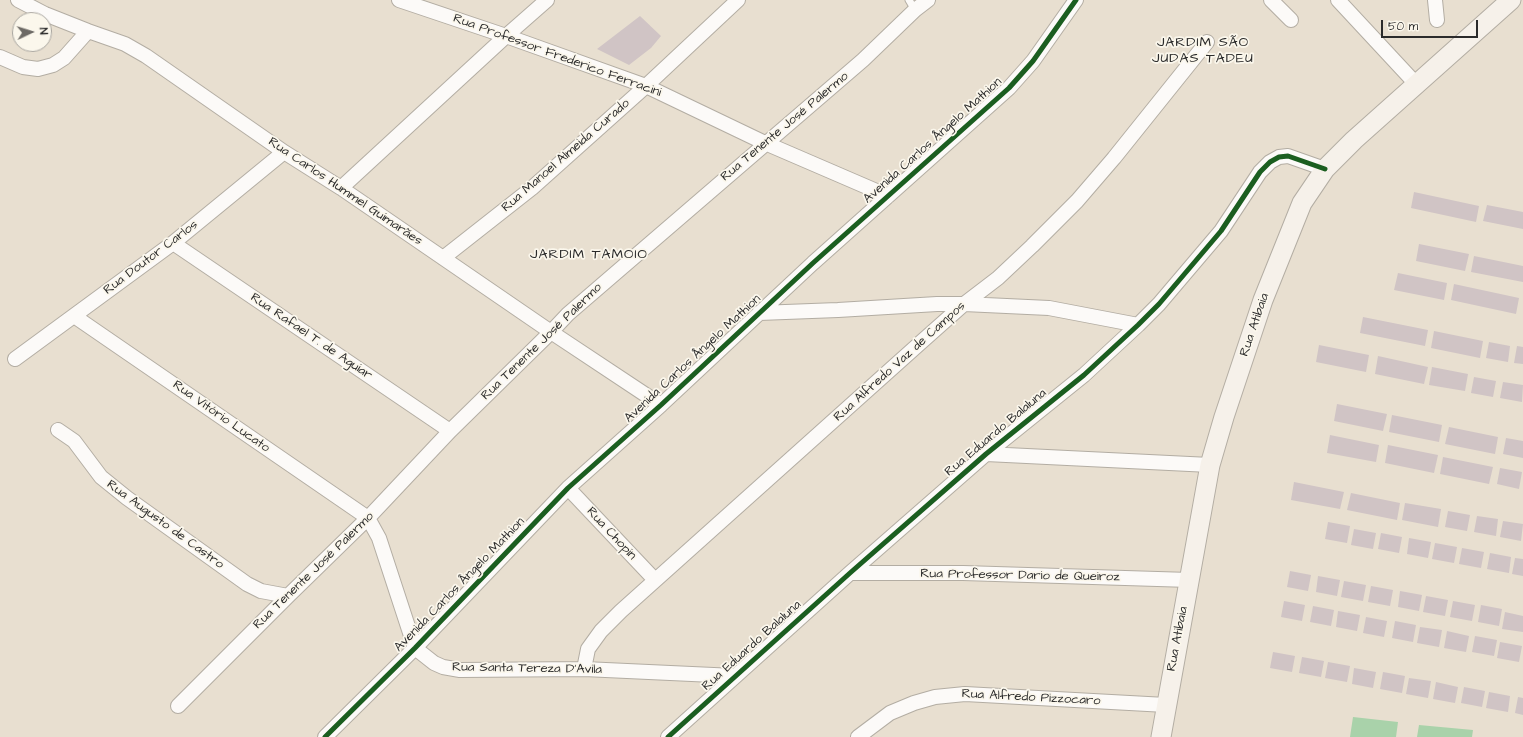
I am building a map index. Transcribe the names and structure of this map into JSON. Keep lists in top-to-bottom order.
{
  "streets": {
    "main road": ["Rua Atibaia"],
    "street": [
      "Rua Professor Frederico Ferracini",
      "Rua Tenente José Palermo",
      "Avenida Carlos Ângelo Mathion",
      "Rua Manoel Almeida Curado",
      "Rua Carlos Hummel Guimarães",
      "Rua Doutor Carlos",
      "Rua Rafael T. de Aguiar",
      "Rua Alfredo Vaz de Campos",
      "Rua Vitório Lucato",
      "Rua Eduardo Balaluna",
      "Rua Augusto de Castro",
      "Rua Chopin",
      "Rua Professor Dario de Queiroz",
      "Rua Santa Tereza D'Avila",
      "Rua Alfredo Pizzocaro"
    ]
  },
  "crossings": [
    ["Rua Professor Frederico Ferracini", "Rua Tenente José Palermo"],
    ["Rua Professor Frederico Ferracini", "Avenida Carlos Ângelo Mathion"],
    ["Rua Professor Frederico Ferracini", "Rua Manoel Almeida Curado"],
    ["Rua Tenente José Palermo", "Rua Carlos Hummel Guimarães"],
    ["Rua Tenente José Palermo", "Rua Rafael T. de Aguiar"],
    ["Rua Tenente José Palermo", "Rua Vitório Lucato"],
    ["Rua Tenente José Palermo", "Rua Augusto de Castro"],
    ["Avenida Carlos Ângelo Mathion", "Rua Carlos Hummel Guimarães"],
    ["Avenida Carlos Ângelo Mathion", "Rua Chopin"],
    ["Avenida Carlos Ângelo Mathion", "Rua Santa Tereza D'Avila"],
    ["Rua Manoel Almeida Curado", "Rua Carlos Hummel Guimarães"],
    ["Rua Carlos Hummel Guimarães", "Rua Doutor Carlos"],
    ["Rua Doutor Carlos", "Rua Rafael T. de Aguiar"],
    ["Rua Doutor Carlos", "Rua Vitório Lucato"],
    ["Rua Atibaia", "Rua Eduardo Balaluna"],
    ["Rua Atibaia", "Rua Professor Dario de Queiroz"],
    ["Rua Atibaia", "Rua Alfredo Pizzocaro"],
    ["Rua Alfredo Vaz de Campos", "Rua Chopin"],
    ["Rua Alfredo Vaz de Campos", "Rua Santa Tereza D'Avila"],
    ["Rua Eduardo Balaluna", "Rua Professor Dario de Queiroz"],
    ["Rua Eduardo Balaluna", "Rua Santa Tereza D'Avila"]
  ],
  "districts": ["JARDIM SÃO JUDAS TADEU", "JARDIM TAMOIO"],
  "scale_bar": "50 m",
  "north": "right"
}
